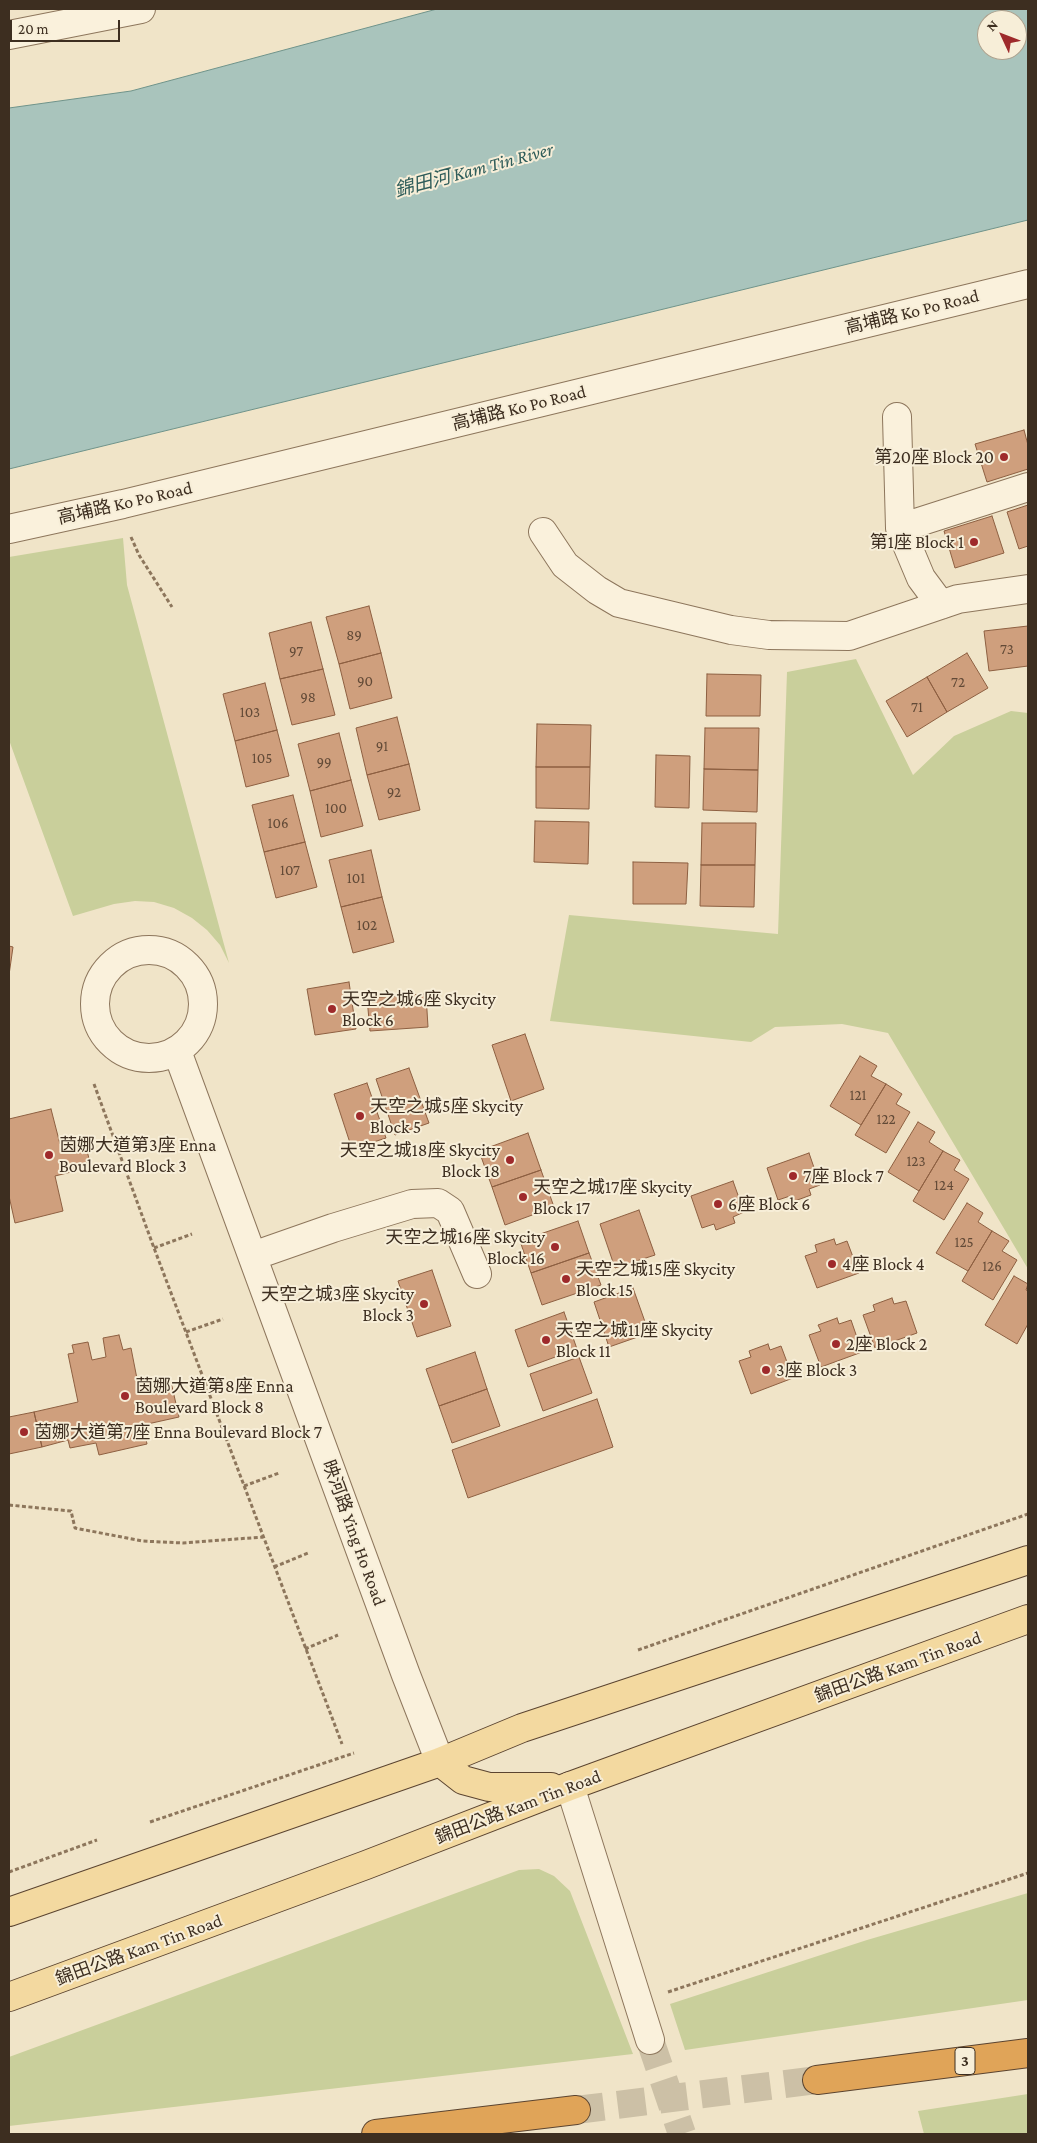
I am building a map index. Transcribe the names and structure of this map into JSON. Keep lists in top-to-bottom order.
{
  "streets": {
    "highway": ["3"],
    "main road": ["錦田公路 Kam Tin Road"],
    "street": ["高埔路 Ko Po Road", "映河路 Ying Ho Road"]
  },
  "water": ["錦田河 Kam Tin River"],
  "places": [
    "第20座 Block 20",
    "第1座 Block 1",
    "天空之城6座 Skycity Block 6",
    "天空之城5座 Skycity Block 5",
    "茵娜大道第3座 Enna Boulevard Block 3",
    "天空之城18座 Skycity Block 18",
    "7座 Block 7",
    "天空之城17座 Skycity Block 17",
    "6座 Block 6",
    "天空之城16座 Skycity Block 16",
    "4座 Block 4",
    "天空之城15座 Skycity Block 15",
    "天空之城3座 Skycity Block 3",
    "天空之城11座 Skycity Block 11",
    "2座 Block 2",
    "3座 Block 3",
    "茵娜大道第8座 Enna Boulevard Block 8",
    "茵娜大道第7座 Enna Boulevard Block 7"
  ],
  "house_numbers": [
    "89",
    "73",
    "97",
    "90",
    "72",
    "98",
    "71",
    "103",
    "91",
    "105",
    "99",
    "92",
    "100",
    "106",
    "107",
    "101",
    "102",
    "121",
    "122",
    "123",
    "124",
    "125",
    "126"
  ],
  "scale_bar": "20 m",
  "north": "top left"
}
